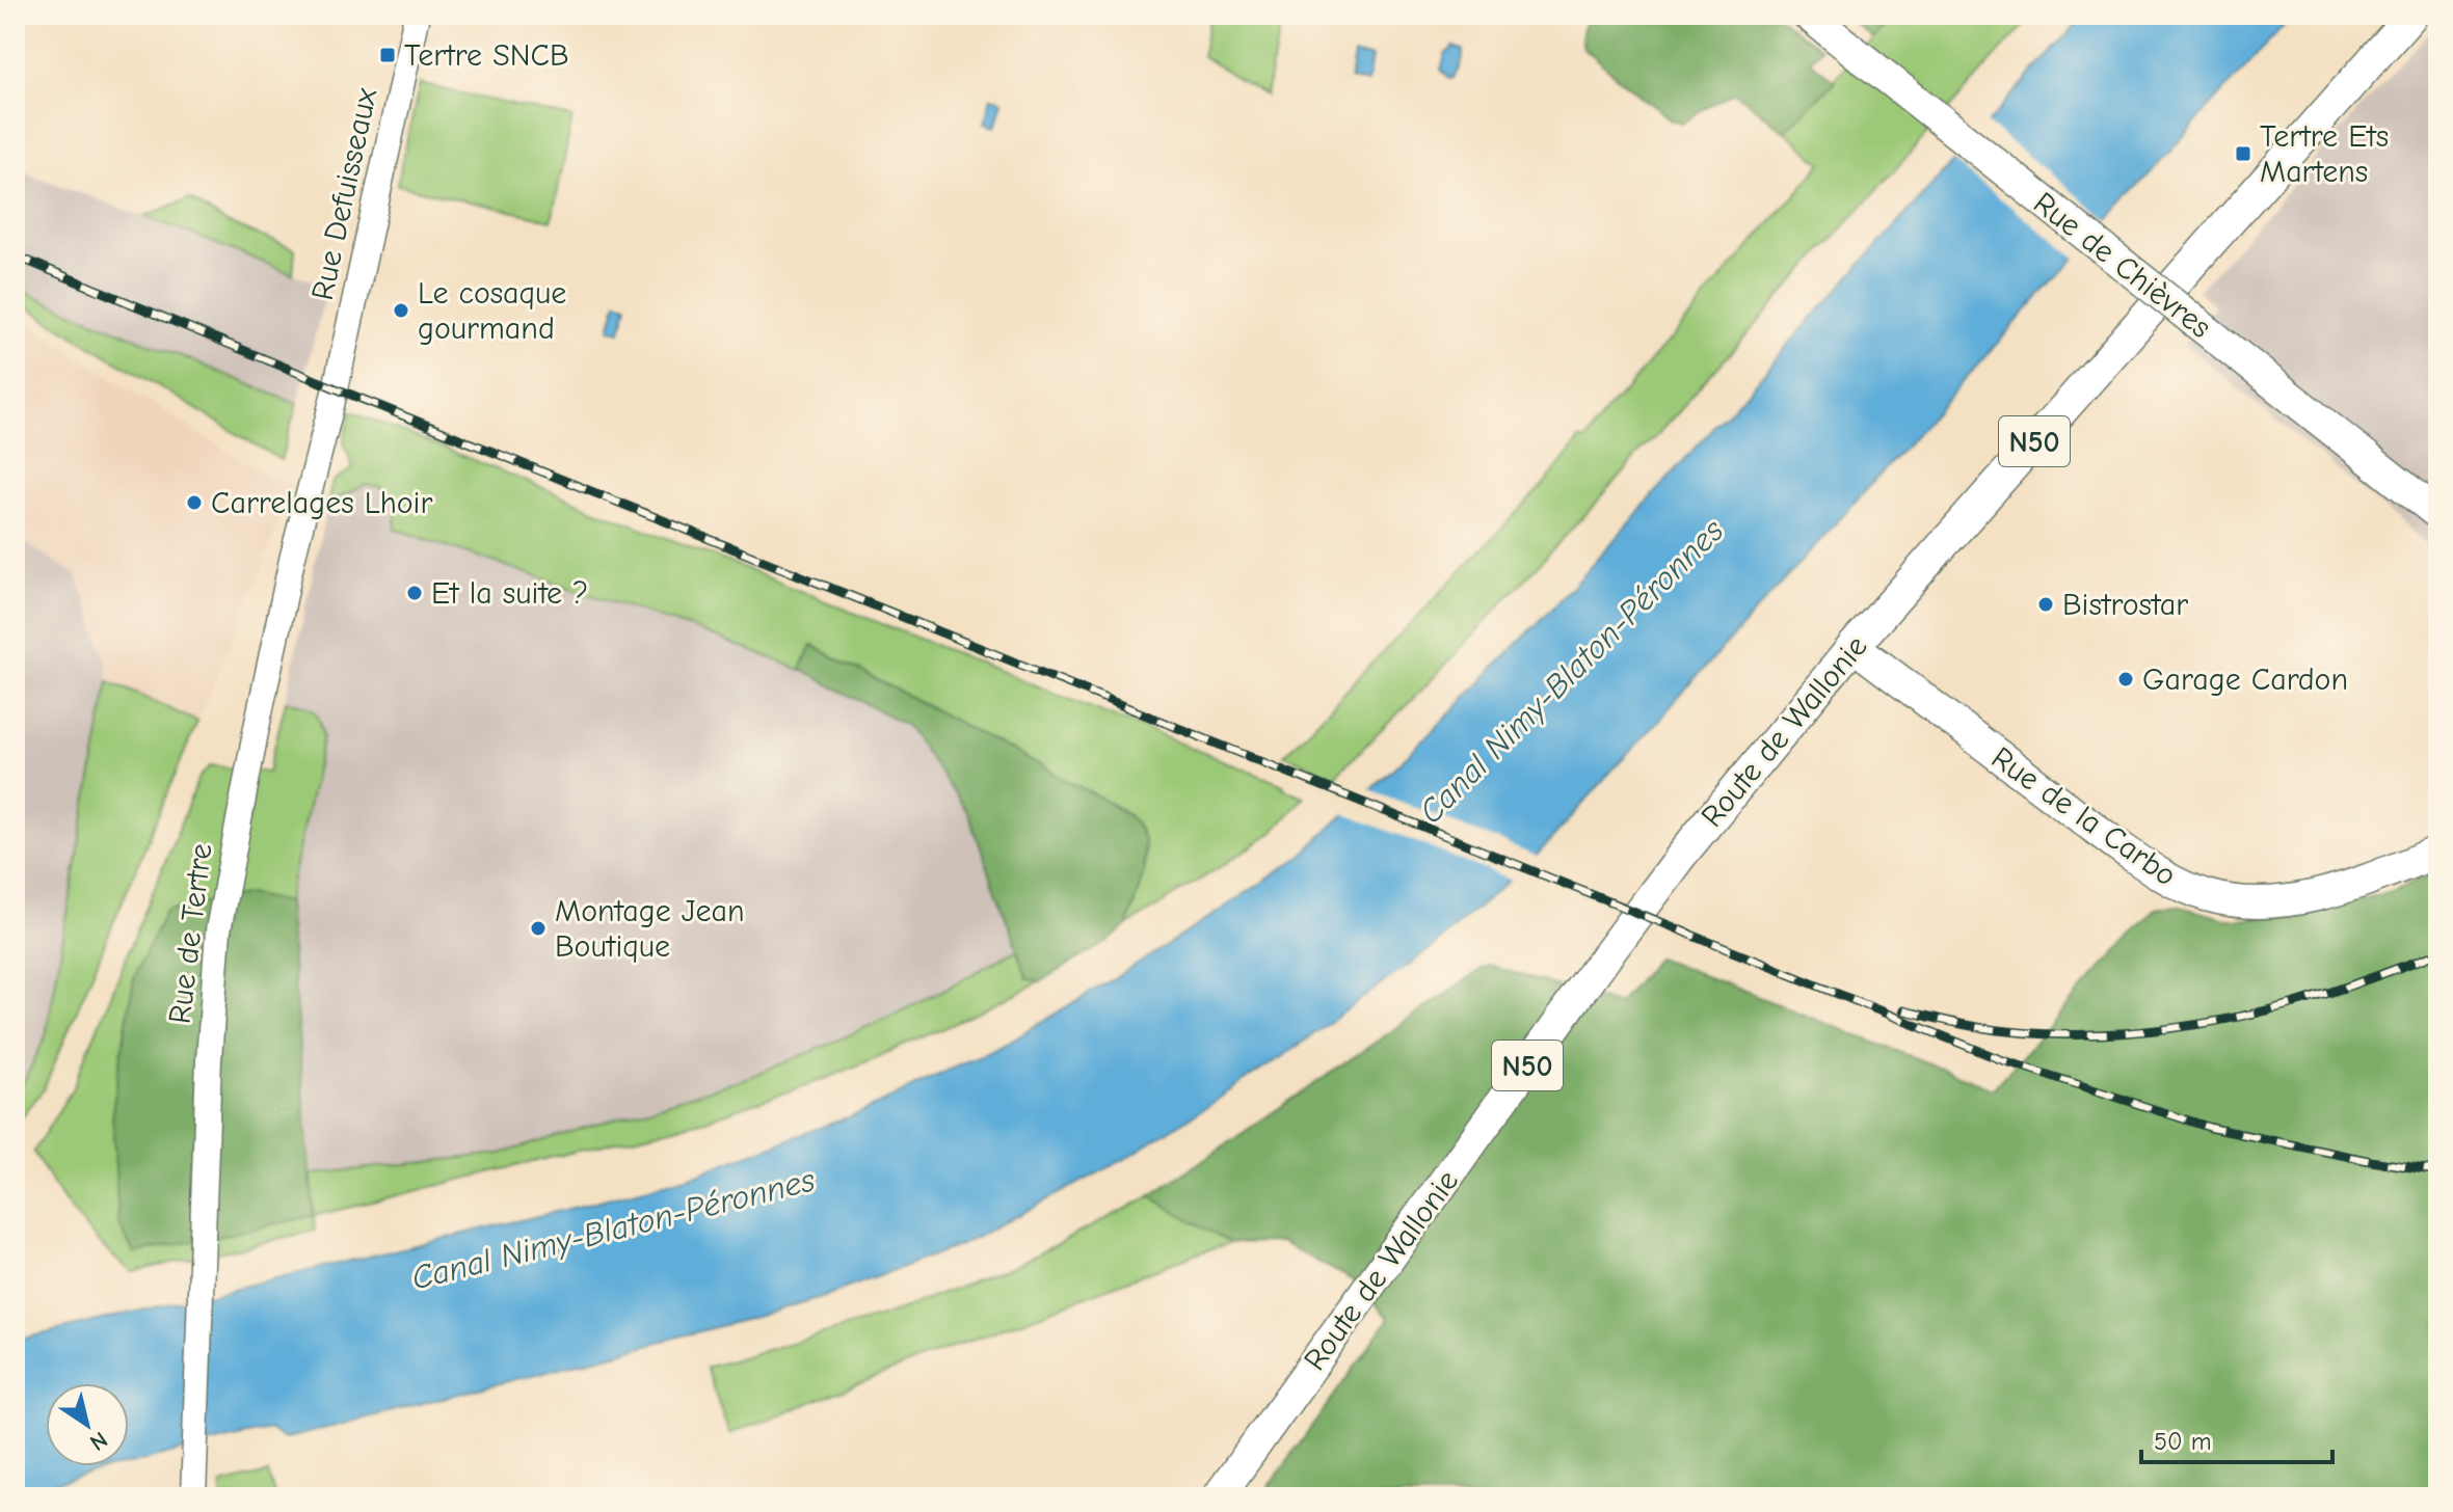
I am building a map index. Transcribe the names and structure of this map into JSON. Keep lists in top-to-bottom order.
{
  "streets": {
    "main road": [
      "Rue de Chièvres",
      "N50",
      "Route de Wallonie",
      "Rue de la Carbo"
    ],
    "street": ["Rue Defuisseaux", "Rue de Tertre"]
  },
  "crossings": [
    ["Rue Defuisseaux", "Rue de Tertre"],
    ["Route de Wallonie", "Rue de la Carbo"]
  ],
  "water": ["Canal Nimy-Blaton-Péronnes"],
  "places": {
    "transit": ["Tertre SNCB", "Tertre Ets Martens"],
    "other": [
      "Le cosaque gourmand",
      "Carrelages Lhoir",
      "Et la suite ?",
      "Bistrostar",
      "Garage Cardon",
      "Montage Jean Boutique"
    ]
  },
  "scale_bar": "50 m",
  "north": "bottom right"
}
